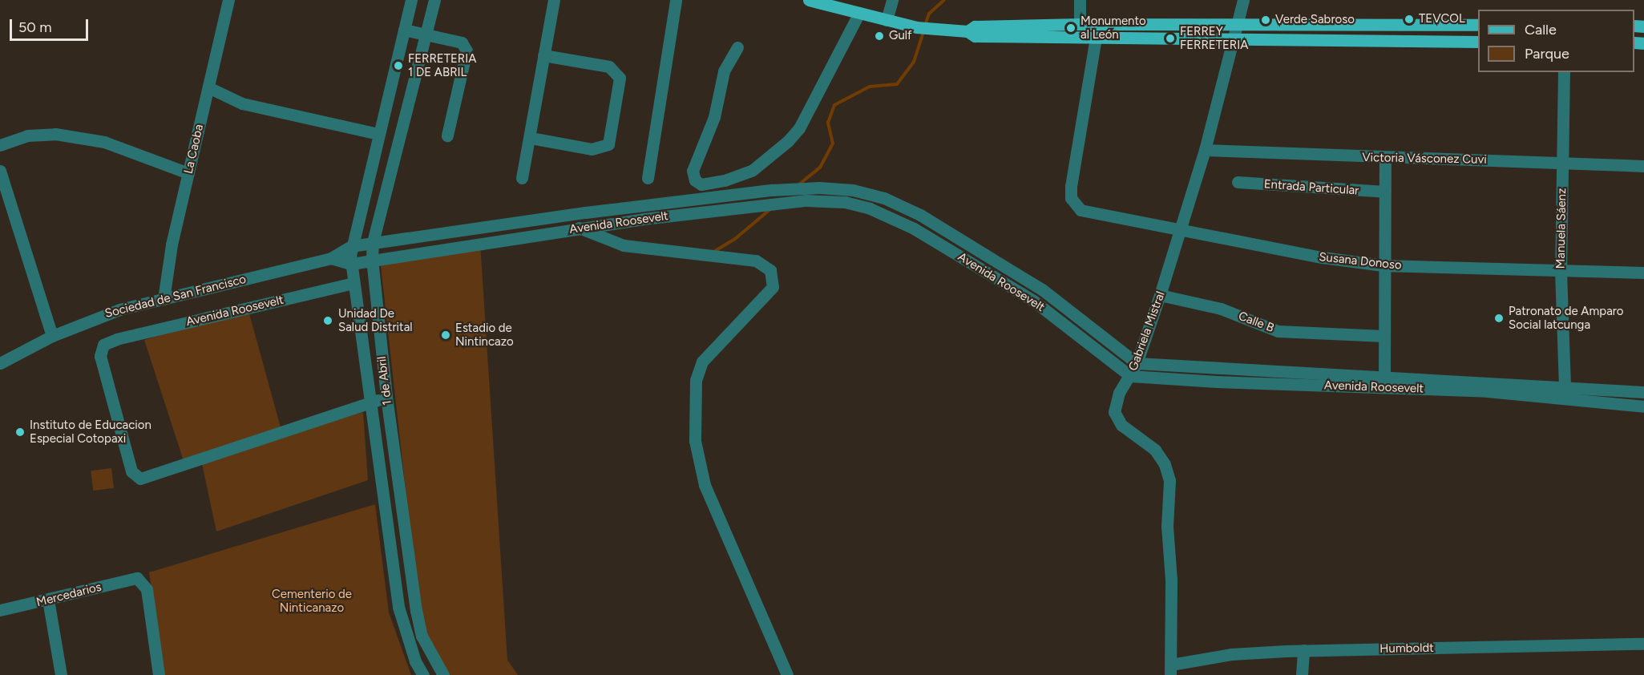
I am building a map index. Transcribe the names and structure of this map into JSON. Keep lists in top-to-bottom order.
{
  "streets": {
    "street": [
      "La Caoba",
      "Victoria Vásconez Cuvi",
      "Entrada Particular",
      "Avenida Roosevelt",
      "Manuela Sáenz",
      "Susana Donoso",
      "Sociedad de San Francisco",
      "Calle B",
      "Gabriela Mistral",
      "1 de Abril",
      "Mercedarios",
      "Humboldt"
    ]
  },
  "crossings": [
    ["La Caoba", "Sociedad de San Francisco"],
    ["Victoria Vásconez Cuvi", "Manuela Sáenz"],
    ["Victoria Vásconez Cuvi", "Gabriela Mistral"],
    ["Avenida Roosevelt", "Manuela Sáenz"],
    ["Avenida Roosevelt", "Sociedad de San Francisco"],
    ["Avenida Roosevelt", "Gabriela Mistral"],
    ["Avenida Roosevelt", "1 de Abril"],
    ["Manuela Sáenz", "Susana Donoso"],
    ["Susana Donoso", "Gabriela Mistral"],
    ["Sociedad de San Francisco", "1 de Abril"],
    ["Calle B", "Gabriela Mistral"],
    ["Gabriela Mistral", "Humboldt"]
  ],
  "parks": ["Cementerio de Ninticanazo"],
  "places": [
    "TEVCOL",
    "Verde Sabroso",
    "Monumento al León",
    "Gulf",
    "FERREY FERRETERIA",
    "FERRETERIA 1 DE ABRIL",
    "Patronato de Amparo Social latcunga",
    "Unidad De Salud Distrital",
    "Estadio de Nintincazo",
    "Instituto de Educacion Especial Cotopaxi"
  ],
  "legend": ["Calle", "Parque"],
  "scale_bar": "50 m"
}
